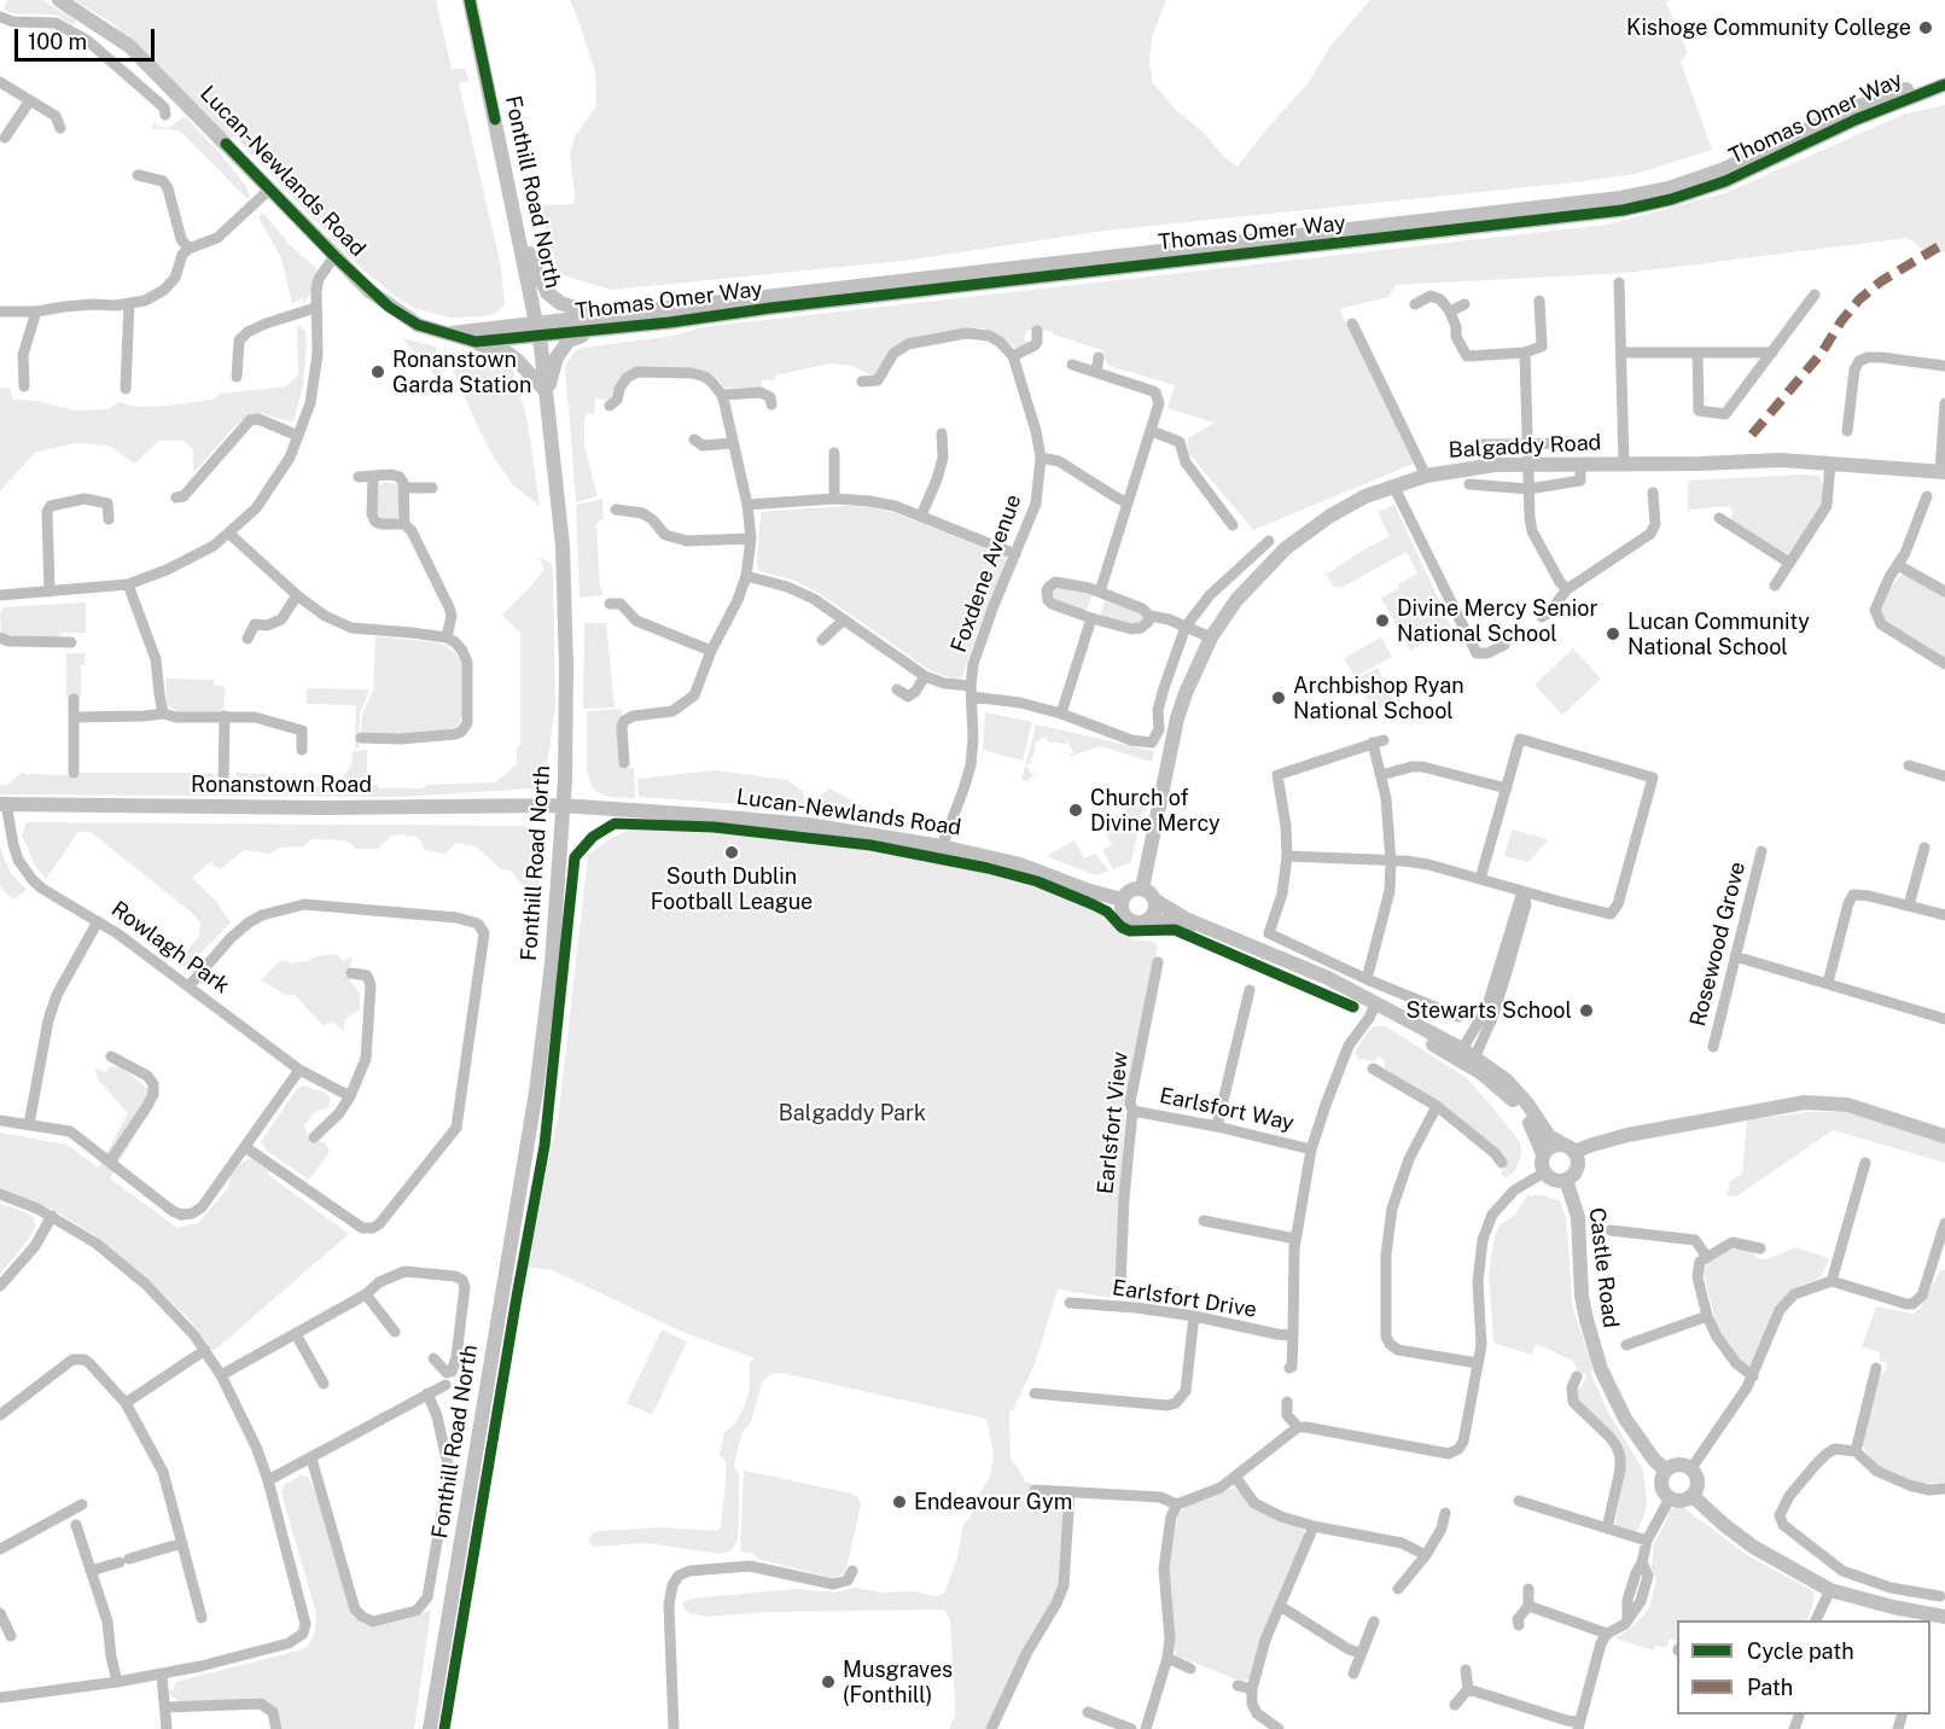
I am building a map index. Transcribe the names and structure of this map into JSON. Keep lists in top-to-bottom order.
{
  "streets": {
    "street": [
      "Thomas Omer Way",
      "Lucan-Newlands Road",
      "Fonthill Road North",
      "Balgaddy Road",
      "Foxdene Avenue",
      "Ronanstown Road",
      "Rosewood Grove",
      "Rowlagh Park",
      "Earlsfort Way",
      "Earlsfort View",
      "Castle Road",
      "Earlsfort Drive"
    ]
  },
  "crossings": [
    ["Thomas Omer Way", "Lucan-Newlands Road"],
    ["Thomas Omer Way", "Fonthill Road North"],
    ["Lucan-Newlands Road", "Fonthill Road North"],
    ["Lucan-Newlands Road", "Balgaddy Road"],
    ["Lucan-Newlands Road", "Foxdene Avenue"],
    ["Lucan-Newlands Road", "Ronanstown Road"],
    ["Fonthill Road North", "Ronanstown Road"],
    ["Ronanstown Road", "Rowlagh Park"],
    ["Earlsfort Way", "Earlsfort View"]
  ],
  "parks": ["Balgaddy Park"],
  "places": [
    "Kishoge Community College",
    "Ronanstown Garda Station",
    "Divine Mercy Senior National School",
    "Lucan Community National School",
    "Archbishop Ryan National School",
    "Church of Divine Mercy",
    "South Dublin Football League",
    "Stewarts School",
    "Endeavour Gym",
    "Musgraves (Fonthill)"
  ],
  "legend": ["Cycle path", "Path"],
  "scale_bar": "100 m"
}
